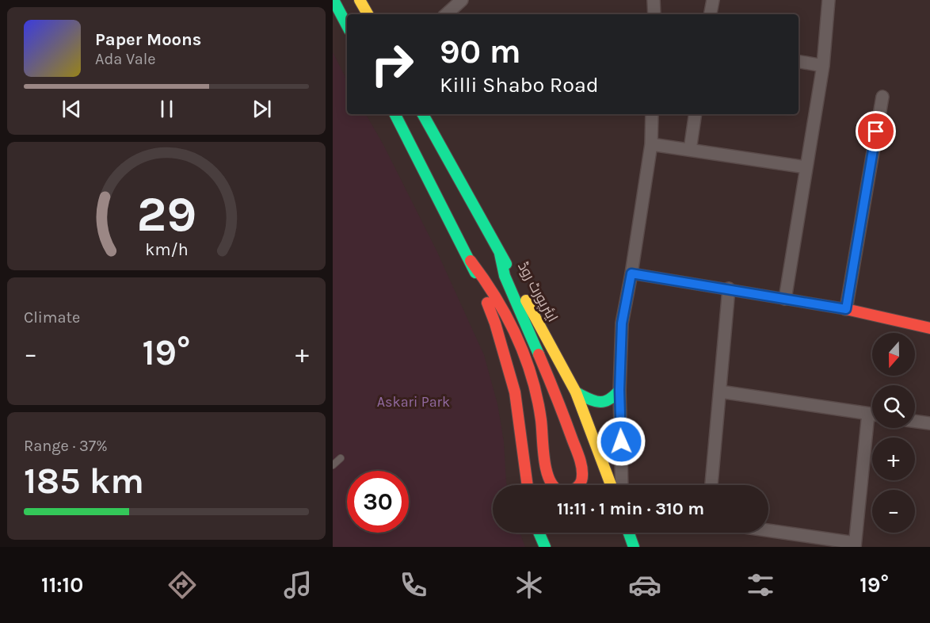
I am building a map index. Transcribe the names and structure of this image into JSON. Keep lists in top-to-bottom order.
{
  "streets": {
    "main road": ["ایئرپورٹ روڈ"]
  },
  "parks": ["Askari Park"],
  "north": "bottom",
  "page": {
    "turn": ["90 m", "Killi Shabo Road"],
    "song": ["Paper Moons", "Ada Vale"],
    "tile": [
      "Climate",
      ["Range · 37%", "185 km"]
    ],
    "map_buttons": ["+", "−"],
    "heat": ["−", "19°", "+"],
    "limit": "30",
    "trip": "11:11 · 1 min · 310 m",
    "tabs": ["11:10", "19°"],
    "gauge": ["29", "km/h"]
  }
}
